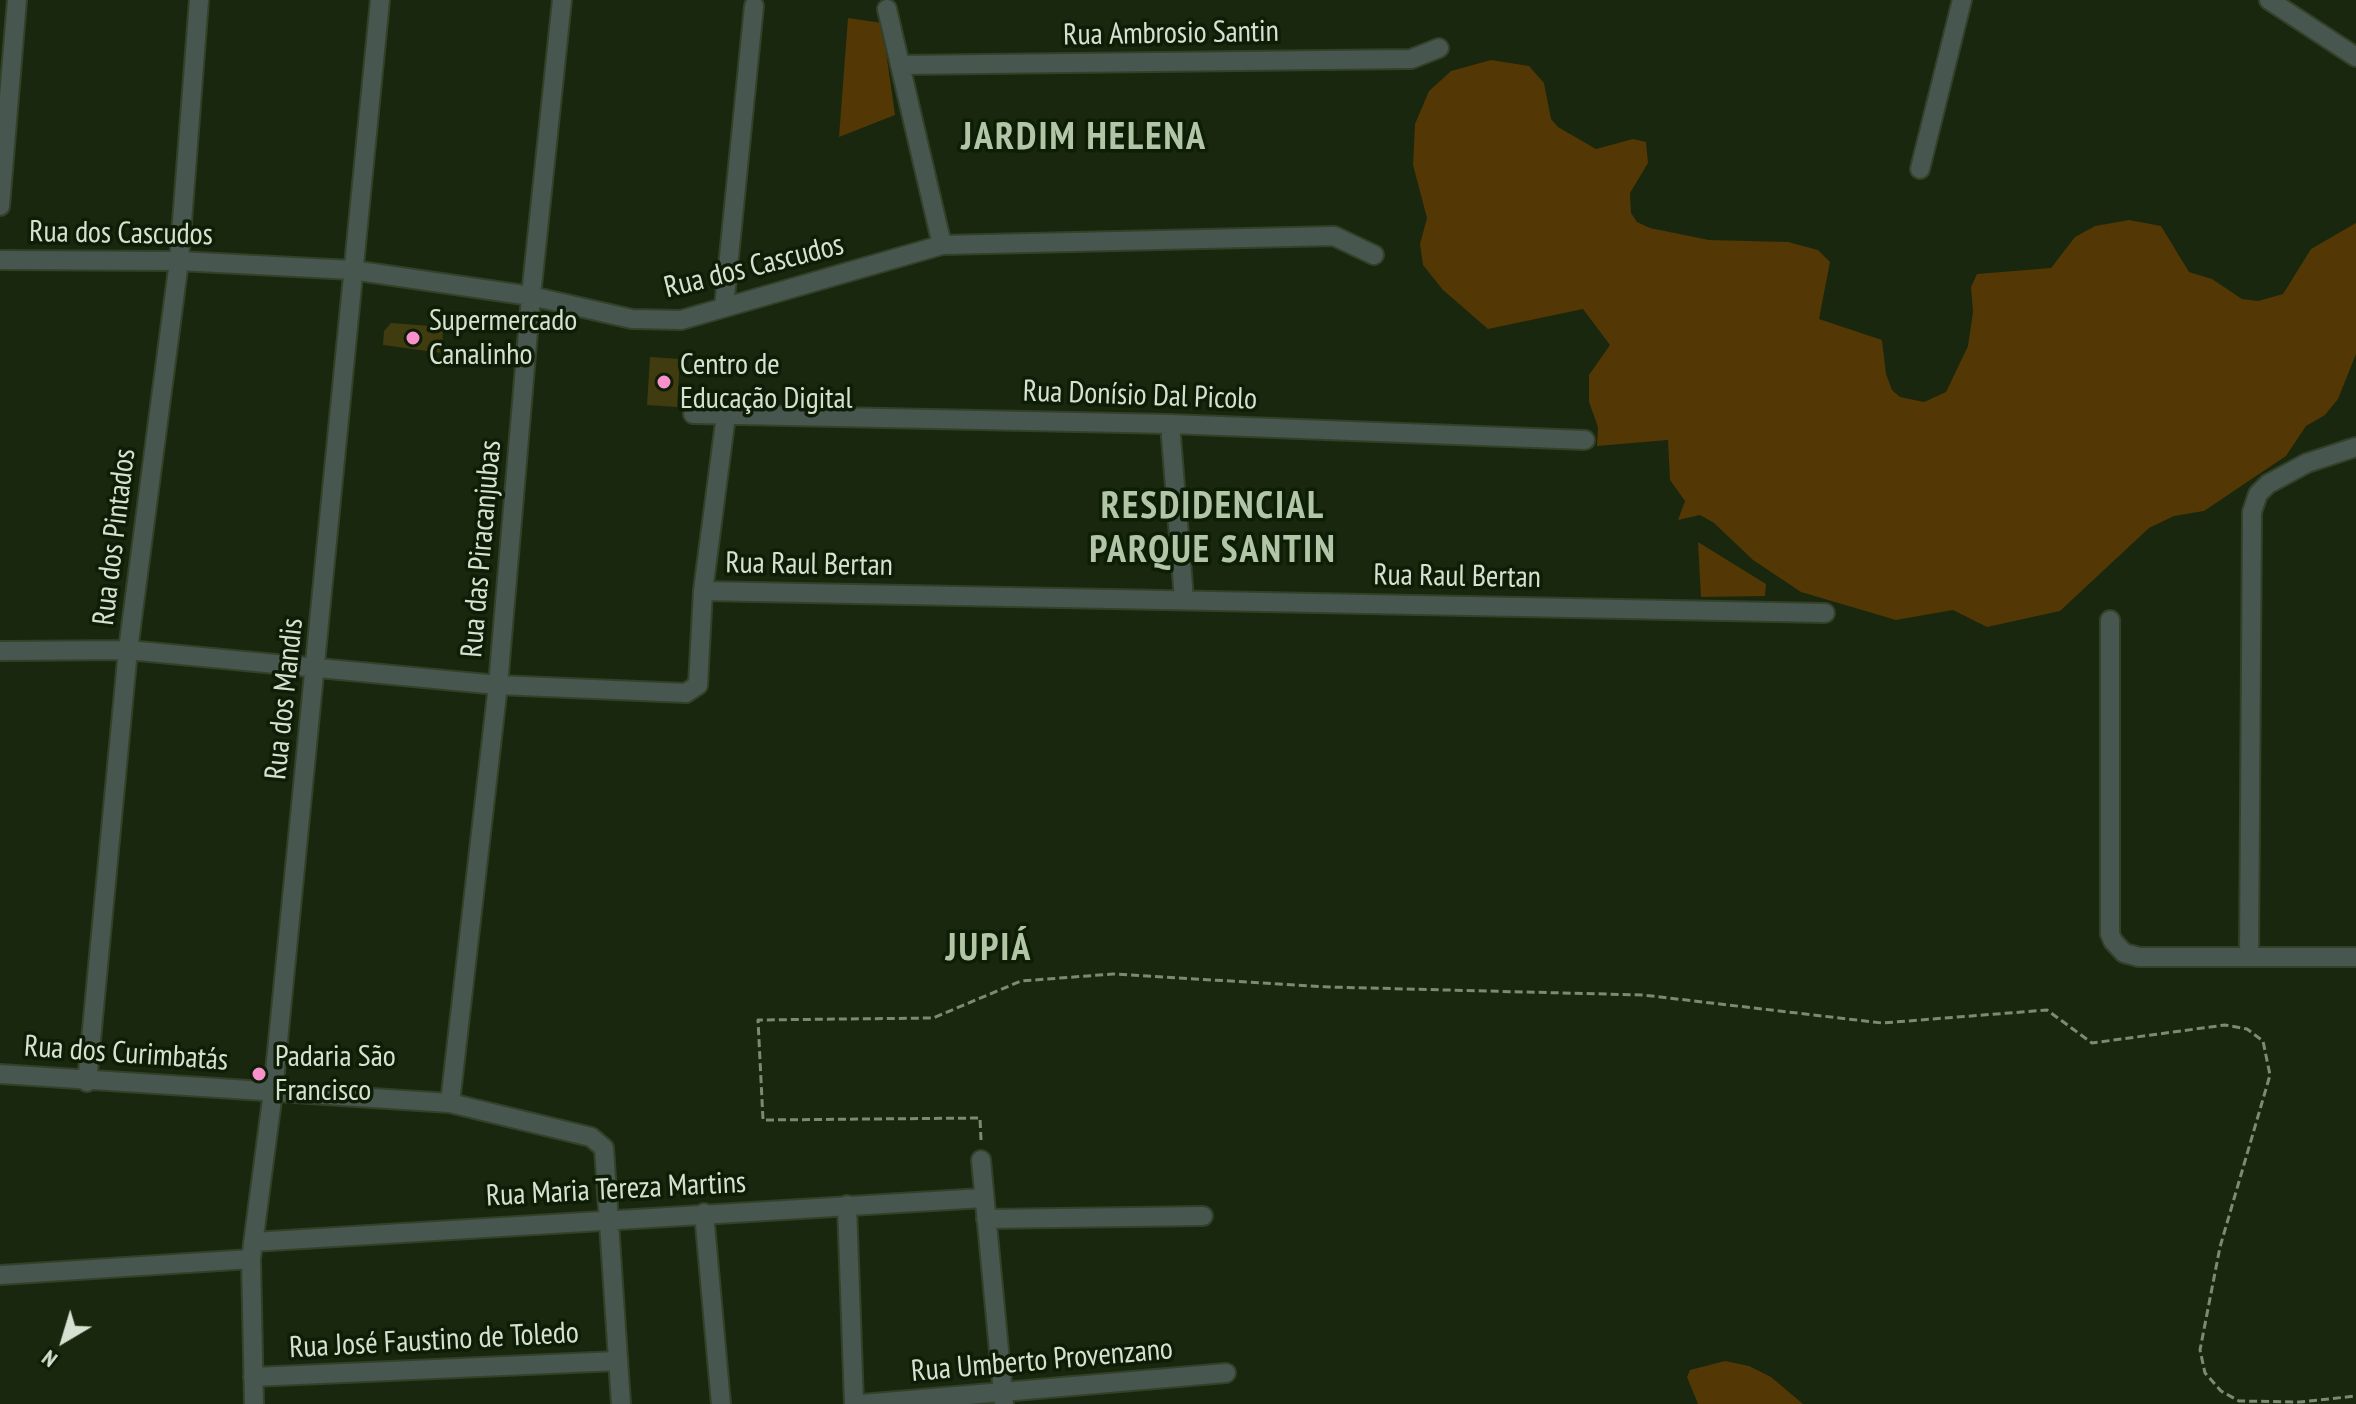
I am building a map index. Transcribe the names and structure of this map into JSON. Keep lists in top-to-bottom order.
{
  "streets": {
    "street": [
      "Rua Ambrosio Santin",
      "Rua dos Cascudos",
      "Rua Donísio Dal Picolo",
      "Rua dos Pintados",
      "Rua das Piracanjubas",
      "Rua Raul Bertan",
      "Rua dos Mandis",
      "Rua dos Curimbatás",
      "Rua Maria Tereza Martins",
      "Rua José Faustino de Toledo",
      "Rua Umberto Provenzano"
    ]
  },
  "crossings": [
    ["Rua dos Cascudos", "Rua dos Pintados"],
    ["Rua dos Cascudos", "Rua das Piracanjubas"],
    ["Rua dos Cascudos", "Rua dos Mandis"],
    ["Rua dos Pintados", "Rua dos Curimbatás"],
    ["Rua das Piracanjubas", "Rua dos Curimbatás"],
    ["Rua dos Mandis", "Rua dos Curimbatás"],
    ["Rua dos Mandis", "Rua Maria Tereza Martins"],
    ["Rua dos Mandis", "Rua José Faustino de Toledo"],
    ["Rua dos Curimbatás", "Rua Maria Tereza Martins"]
  ],
  "districts": ["JARDIM HELENA", "RESDIDENCIAL PARQUE SANTIN", "JUPIÁ"],
  "places": ["Supermercado Canalinho", "Centro de Educação Digital", "Padaria São Francisco"],
  "north": "bottom left"
}
